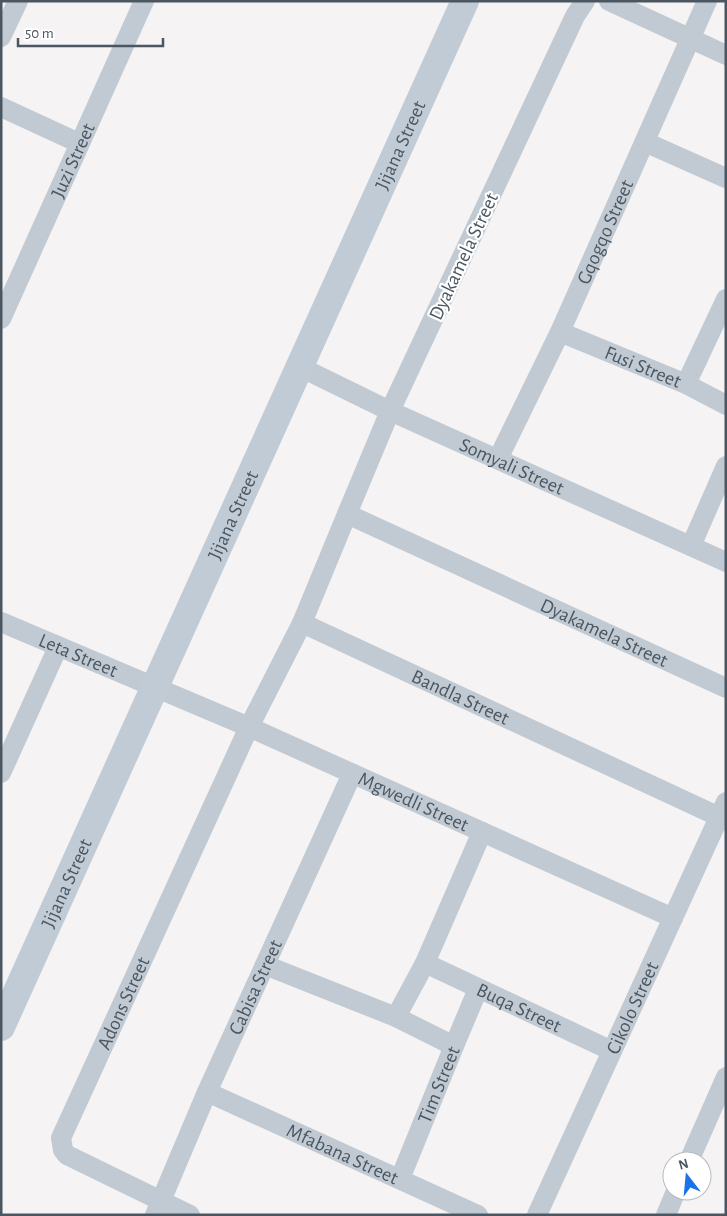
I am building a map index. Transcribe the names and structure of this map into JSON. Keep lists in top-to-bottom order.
{
  "streets": {
    "street": [
      "Jijana Street",
      "Juzi Street",
      "Gqogqo Street",
      "Dyakamela Street",
      "Fusi Street",
      "Somyali Street",
      "Leta Street",
      "Bandla Street",
      "Mgwedli Street",
      "Cabisa Street",
      "Adons Street",
      "Buqa Street",
      "Cikolo Street",
      "Tim Street",
      "Mfabana Street"
    ]
  },
  "crossings": [
    ["Jijana Street", "Somyali Street"],
    ["Jijana Street", "Leta Street"],
    ["Jijana Street", "Mgwedli Street"],
    ["Gqogqo Street", "Fusi Street"],
    ["Gqogqo Street", "Somyali Street"],
    ["Dyakamela Street", "Somyali Street"],
    ["Dyakamela Street", "Bandla Street"],
    ["Leta Street", "Mgwedli Street"],
    ["Bandla Street", "Cikolo Street"],
    ["Mgwedli Street", "Cabisa Street"],
    ["Mgwedli Street", "Adons Street"],
    ["Mgwedli Street", "Cikolo Street"],
    ["Cabisa Street", "Adons Street"],
    ["Cabisa Street", "Mfabana Street"],
    ["Buqa Street", "Cikolo Street"],
    ["Buqa Street", "Tim Street"],
    ["Tim Street", "Mfabana Street"]
  ],
  "scale_bar": "50 m",
  "north": "top"
}
